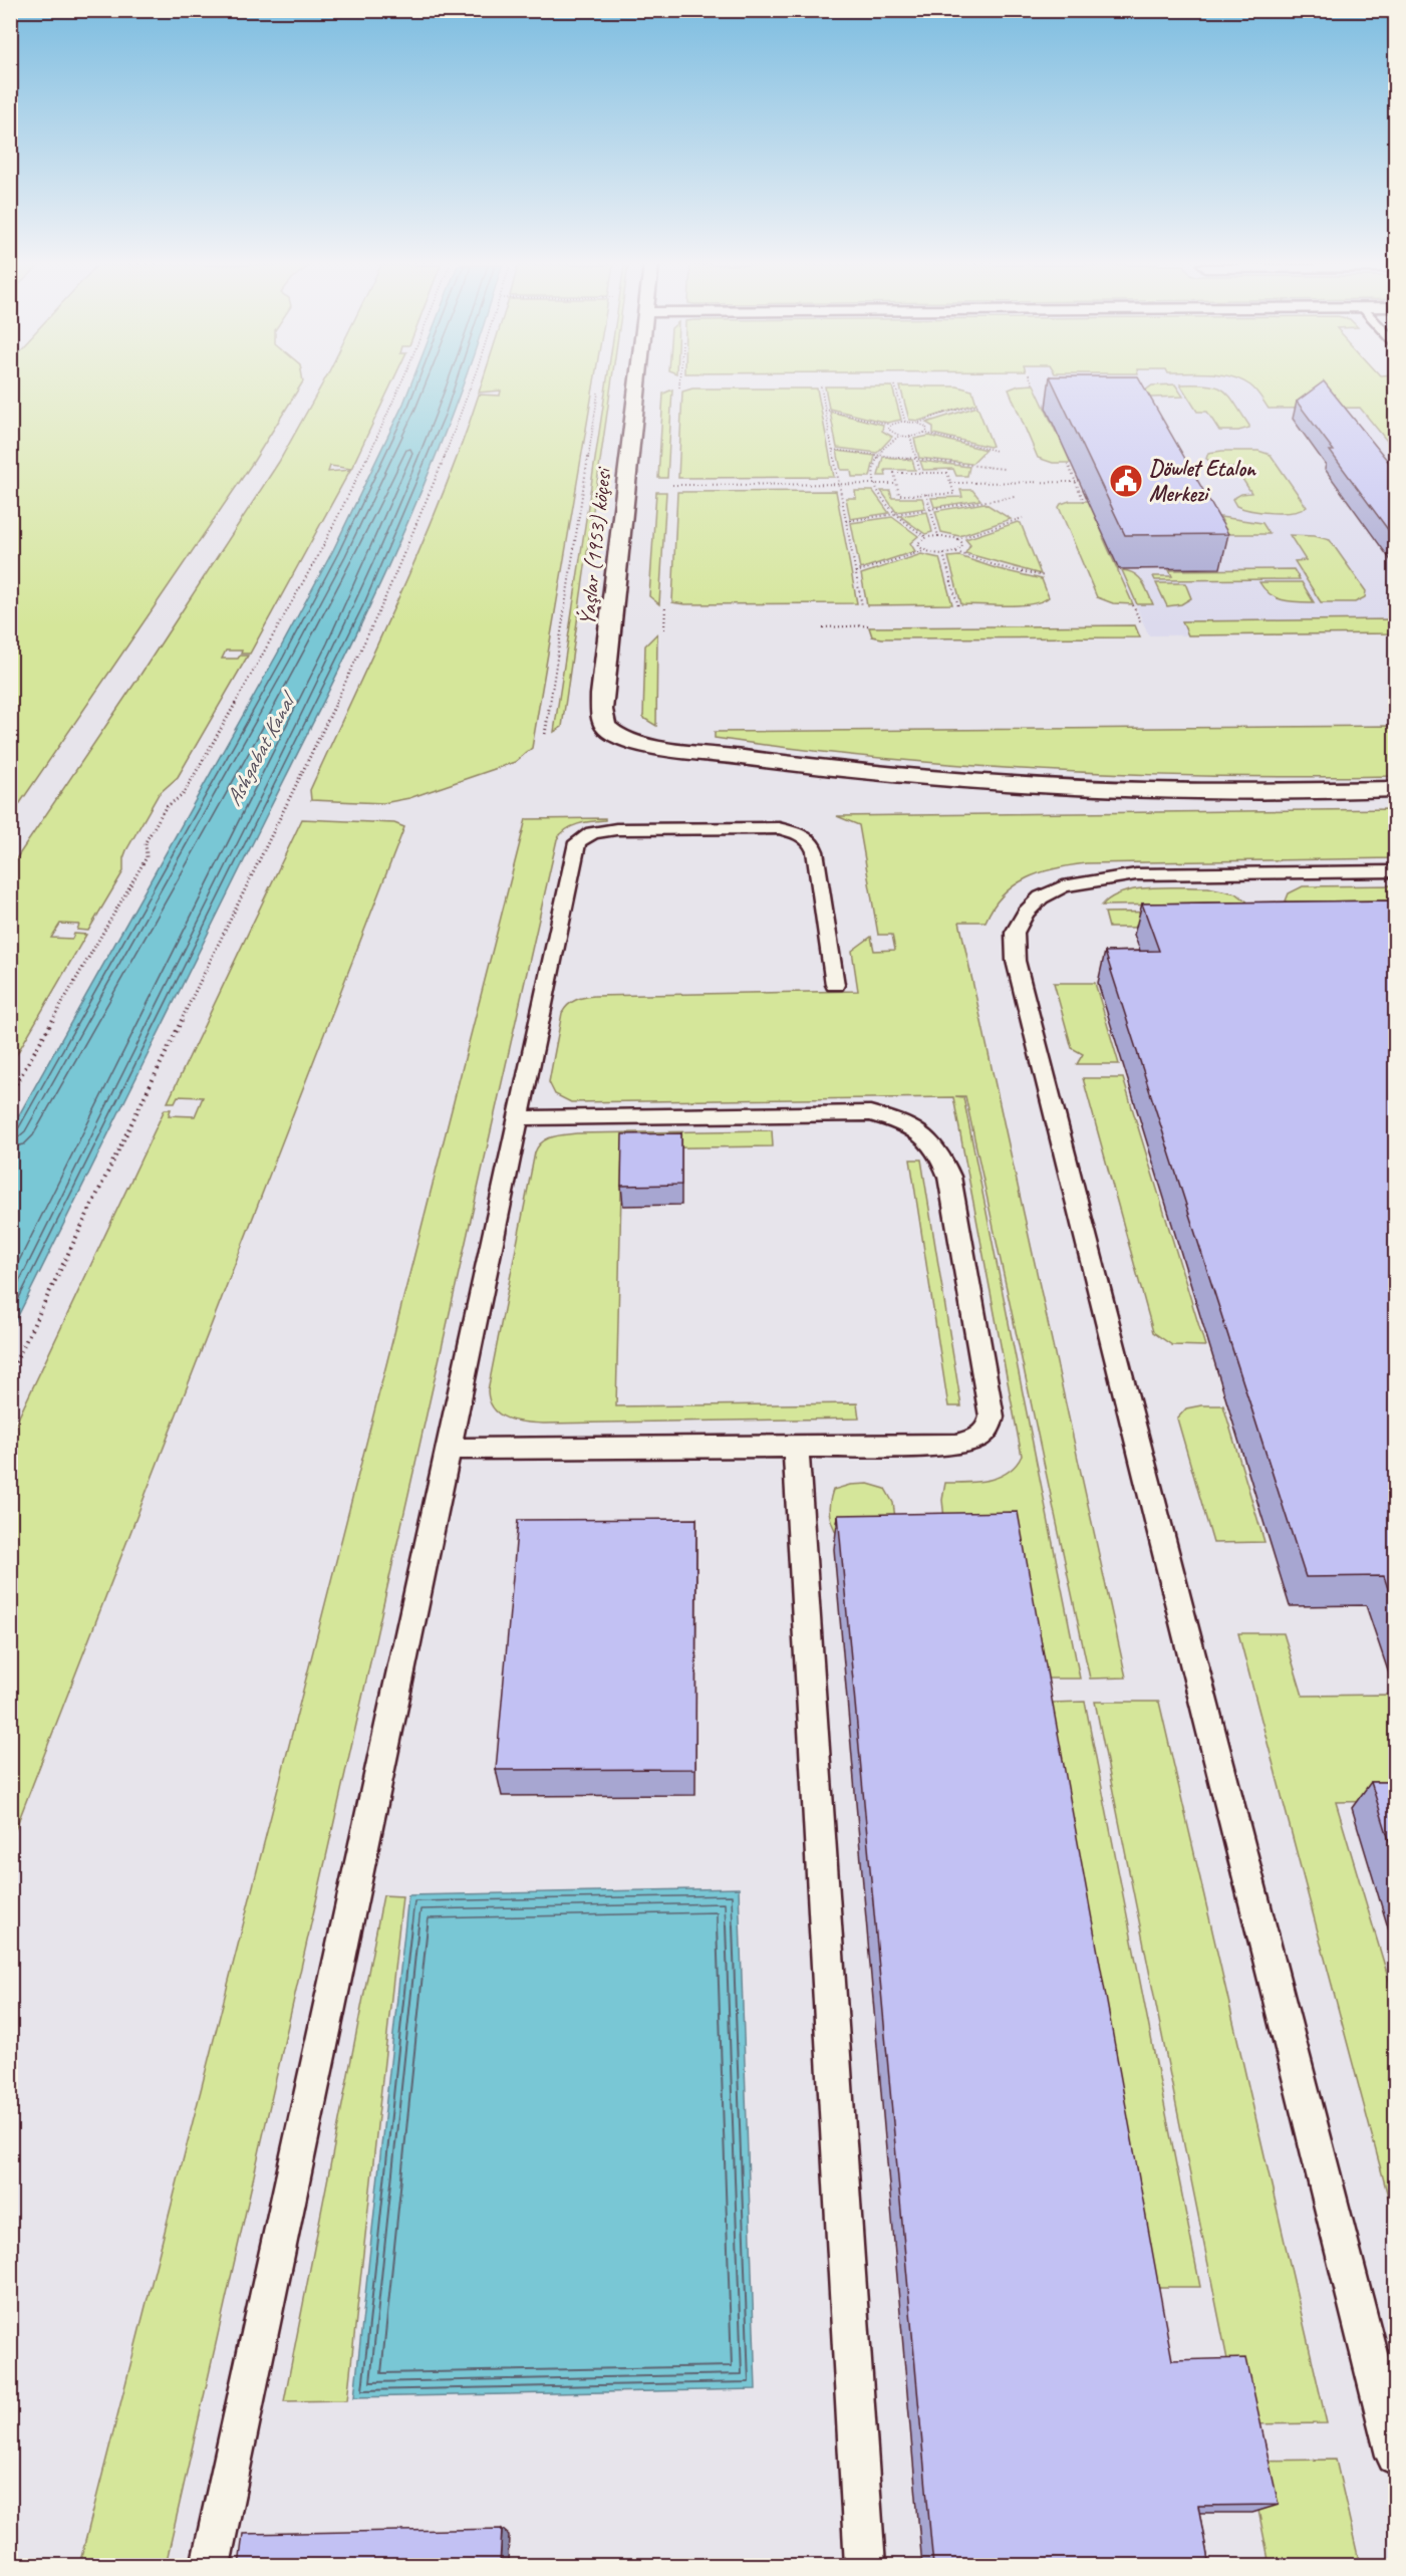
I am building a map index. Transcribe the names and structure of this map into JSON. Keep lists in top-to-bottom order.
{
  "streets": {
    "street": ["Ýaşlar (1953) köçesi"]
  },
  "water": ["Ashgabat Kanal"],
  "places": {
    "public building": ["Döwlet Etalon Merkezi"]
  }
}
